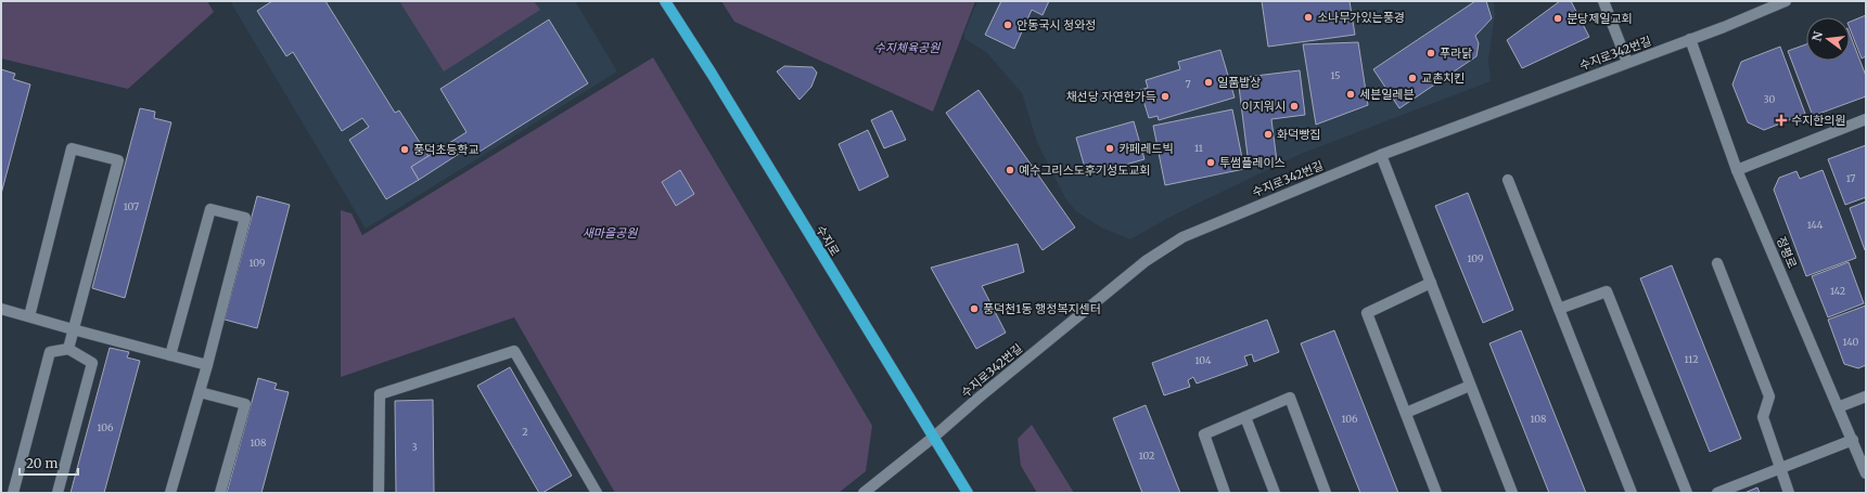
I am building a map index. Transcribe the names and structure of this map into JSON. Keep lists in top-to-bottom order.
{
  "streets": {
    "main road": ["수지로"],
    "street": ["수지로342번길", "정평로"]
  },
  "crossings": [
    ["수지로342번길", "수지로"],
    ["수지로342번길", "정평로"]
  ],
  "parks": ["수지체육공원", "새마을공원"],
  "places": {
    "other": [
      "소나무가있는풍경",
      "분당제일교회",
      "안동국시 청와정",
      "푸라닭",
      "교촌치킨",
      "일품밥상",
      "세븐일레븐",
      "채선당 자연한가득",
      "이지워시",
      "화덕빵집",
      "카페레드빅",
      "풍덕초등학교",
      "투썸플레이스",
      "예수그리스도후기성도교회",
      "풍덕천1동 행정복지센터"
    ],
    "health": ["수지한의원"]
  },
  "house_numbers": [
    "15",
    "7",
    "30",
    "11",
    "17",
    "107",
    "144",
    "109",
    "109",
    "142",
    "140",
    "112",
    "104",
    "106",
    "108",
    "106",
    "2",
    "108",
    "3",
    "102"
  ],
  "scale_bar": "20 m",
  "north": "left"
}
